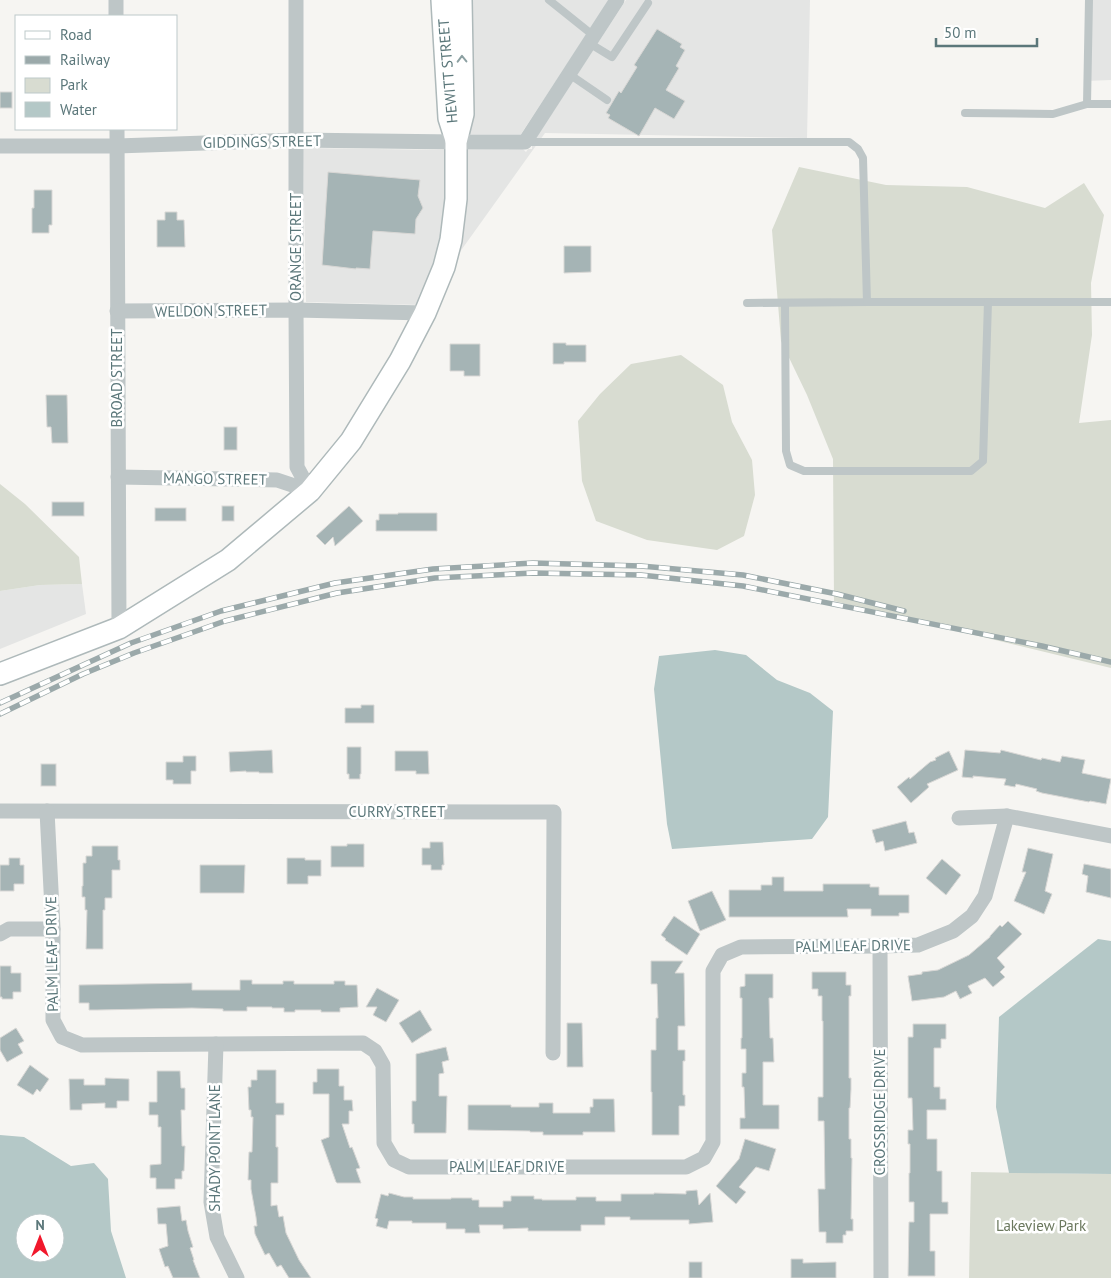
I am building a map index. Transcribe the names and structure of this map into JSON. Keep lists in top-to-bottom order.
{
  "streets": {
    "main road": ["HEWITT STREET"],
    "street": [
      "GIDDINGS STREET",
      "ORANGE STREET",
      "WELDON STREET",
      "BROAD STREET",
      "MANGO STREET",
      "CURRY STREET",
      "PALM LEAF DRIVE",
      "CROSSRIDGE DRIVE",
      "SHADY POINT LANE"
    ]
  },
  "crossings": [
    ["HEWITT STREET", "GIDDINGS STREET"],
    ["HEWITT STREET", "ORANGE STREET"],
    ["HEWITT STREET", "WELDON STREET"],
    ["HEWITT STREET", "BROAD STREET"],
    ["HEWITT STREET", "MANGO STREET"],
    ["GIDDINGS STREET", "ORANGE STREET"],
    ["GIDDINGS STREET", "BROAD STREET"],
    ["ORANGE STREET", "WELDON STREET"],
    ["ORANGE STREET", "MANGO STREET"],
    ["WELDON STREET", "BROAD STREET"],
    ["BROAD STREET", "MANGO STREET"],
    ["CURRY STREET", "PALM LEAF DRIVE"],
    ["PALM LEAF DRIVE", "CROSSRIDGE DRIVE"],
    ["PALM LEAF DRIVE", "SHADY POINT LANE"]
  ],
  "parks": ["Lakeview Park"],
  "legend": [
    "Road",
    "Railway",
    "Park",
    "Water"
  ],
  "scale_bar": "50 m",
  "north": "top"
}
